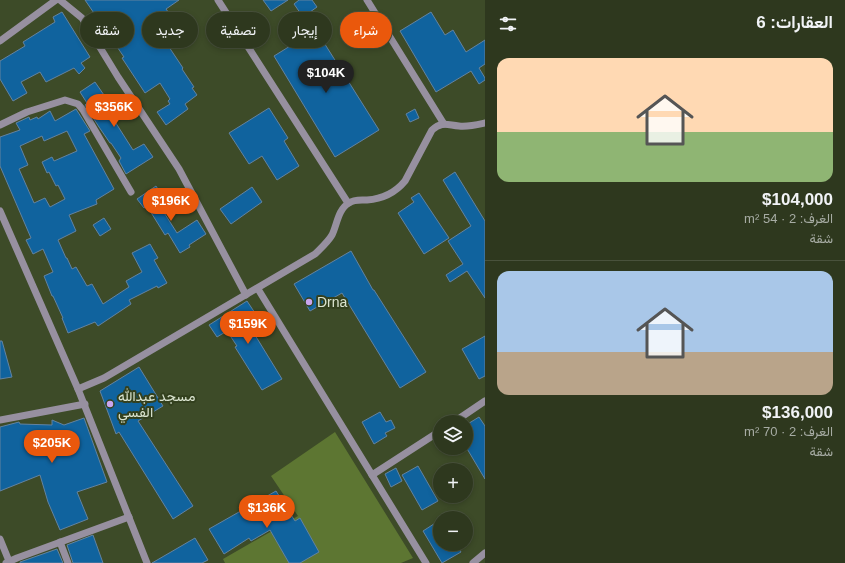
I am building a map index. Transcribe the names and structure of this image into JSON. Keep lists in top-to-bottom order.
{
  "places": ["Drna", "مسجد عبدالله الفسي"],
  "page": {
    "heading": "العقارات: 6",
    "chip": [
      "شراء",
      "إيجار",
      "تصفية",
      "جديد",
      "شقة"
    ],
    "list": [
      {
        "name": "$104,000",
        "note": "الغرف: 2 · 54 m² · شقة"
      },
      {
        "name": "$136,000",
        "note": "الغرف: 2 · 70 m² · شقة"
      }
    ],
    "price": [
      "$104K",
      "$356K",
      "$196K",
      "$159K",
      "$205K",
      "$136K"
    ],
    "map_buttons": ["+", "−"]
  }
}
